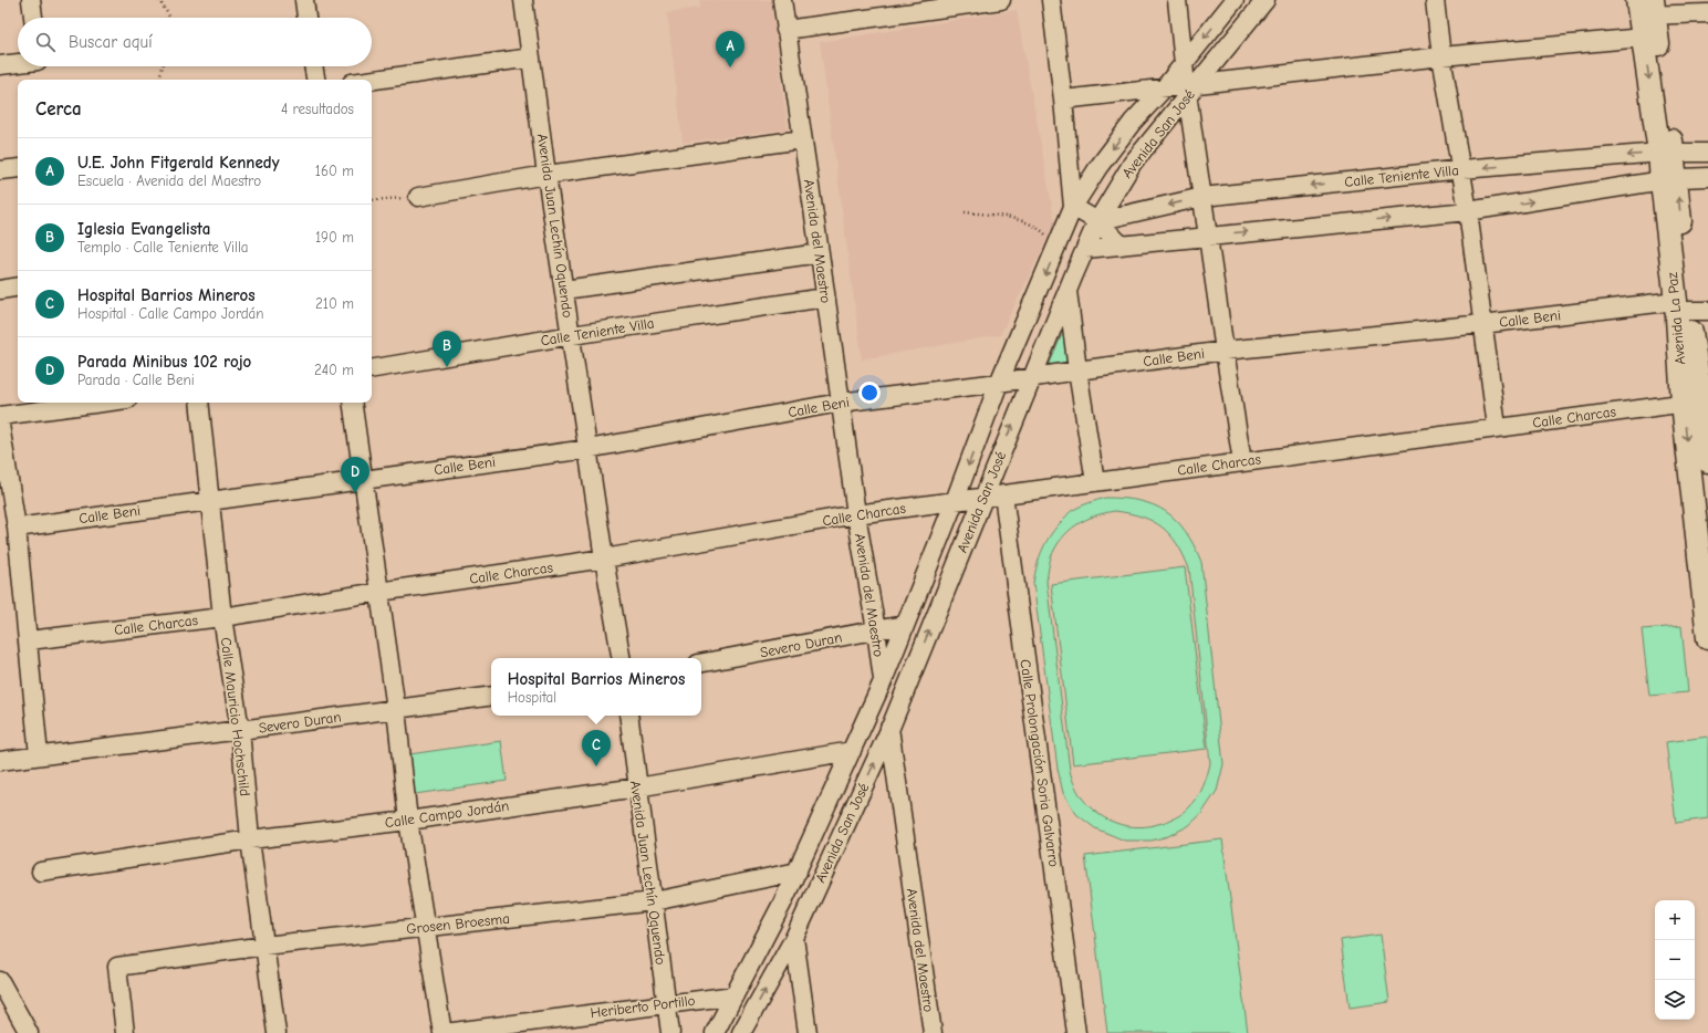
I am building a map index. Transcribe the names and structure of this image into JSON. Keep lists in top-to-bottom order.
{
  "streets": {
    "main road": ["Avenida La Paz"],
    "street": [
      "Avenida San José",
      "Calle Teniente Villa",
      "Avenida Juan Lechín Oquendo",
      "Avenida del Maestro",
      "Calle Beni",
      "Calle Charcas",
      "Severo Duran",
      "Calle Mauricio Hochschild",
      "Calle Prolongación Soria Galvarro",
      "Calle Campo Jordán",
      "Grosen Broesma",
      "Heriberto Portillo"
    ]
  },
  "crossings": [
    ["Avenida San José", "Calle Teniente Villa"],
    ["Avenida San José", "Avenida del Maestro"],
    ["Avenida San José", "Calle Beni"],
    ["Avenida San José", "Calle Charcas"],
    ["Avenida San José", "Severo Duran"],
    ["Avenida San José", "Calle Campo Jordán"],
    ["Avenida San José", "Grosen Broesma"],
    ["Avenida San José", "Heriberto Portillo"],
    ["Calle Teniente Villa", "Avenida Juan Lechín Oquendo"],
    ["Calle Teniente Villa", "Avenida del Maestro"],
    ["Calle Teniente Villa", "Avenida La Paz"],
    ["Avenida Juan Lechín Oquendo", "Calle Beni"],
    ["Avenida Juan Lechín Oquendo", "Calle Charcas"],
    ["Avenida Juan Lechín Oquendo", "Calle Campo Jordán"],
    ["Avenida Juan Lechín Oquendo", "Grosen Broesma"],
    ["Avenida Juan Lechín Oquendo", "Heriberto Portillo"],
    ["Avenida del Maestro", "Calle Beni"],
    ["Avenida del Maestro", "Calle Charcas"],
    ["Avenida del Maestro", "Severo Duran"],
    ["Calle Beni", "Avenida La Paz"],
    ["Calle Beni", "Calle Mauricio Hochschild"],
    ["Avenida La Paz", "Calle Charcas"],
    ["Calle Charcas", "Calle Mauricio Hochschild"],
    ["Calle Charcas", "Calle Prolongación Soria Galvarro"],
    ["Severo Duran", "Calle Mauricio Hochschild"],
    ["Calle Mauricio Hochschild", "Calle Campo Jordán"],
    ["Calle Mauricio Hochschild", "Grosen Broesma"]
  ],
  "page": {
    "search": "Buscar aquí",
    "pins": [
      "A",
      "B",
      "D",
      "C"
    ],
    "heading": ["Cerca", "4 resultados"],
    "list": [
      {
        "mark": "A",
        "name": "U.E. John Fitgerald Kennedy",
        "note": "Escuela · Avenida del Maestro",
        "value": "160 m"
      },
      {
        "mark": "B",
        "name": "Iglesia Evangelista",
        "note": "Templo · Calle Teniente Villa",
        "value": "190 m"
      },
      {
        "mark": "C",
        "name": "Hospital Barrios Mineros",
        "note": "Hospital · Calle Campo Jordán",
        "value": "210 m"
      },
      {
        "mark": "D",
        "name": "Parada Minibus 102 rojo",
        "note": "Parada · Calle Beni",
        "value": "240 m"
      }
    ],
    "popup": ["Hospital Barrios Mineros", "Hospital"],
    "map_buttons": ["+", "−"]
  }
}
